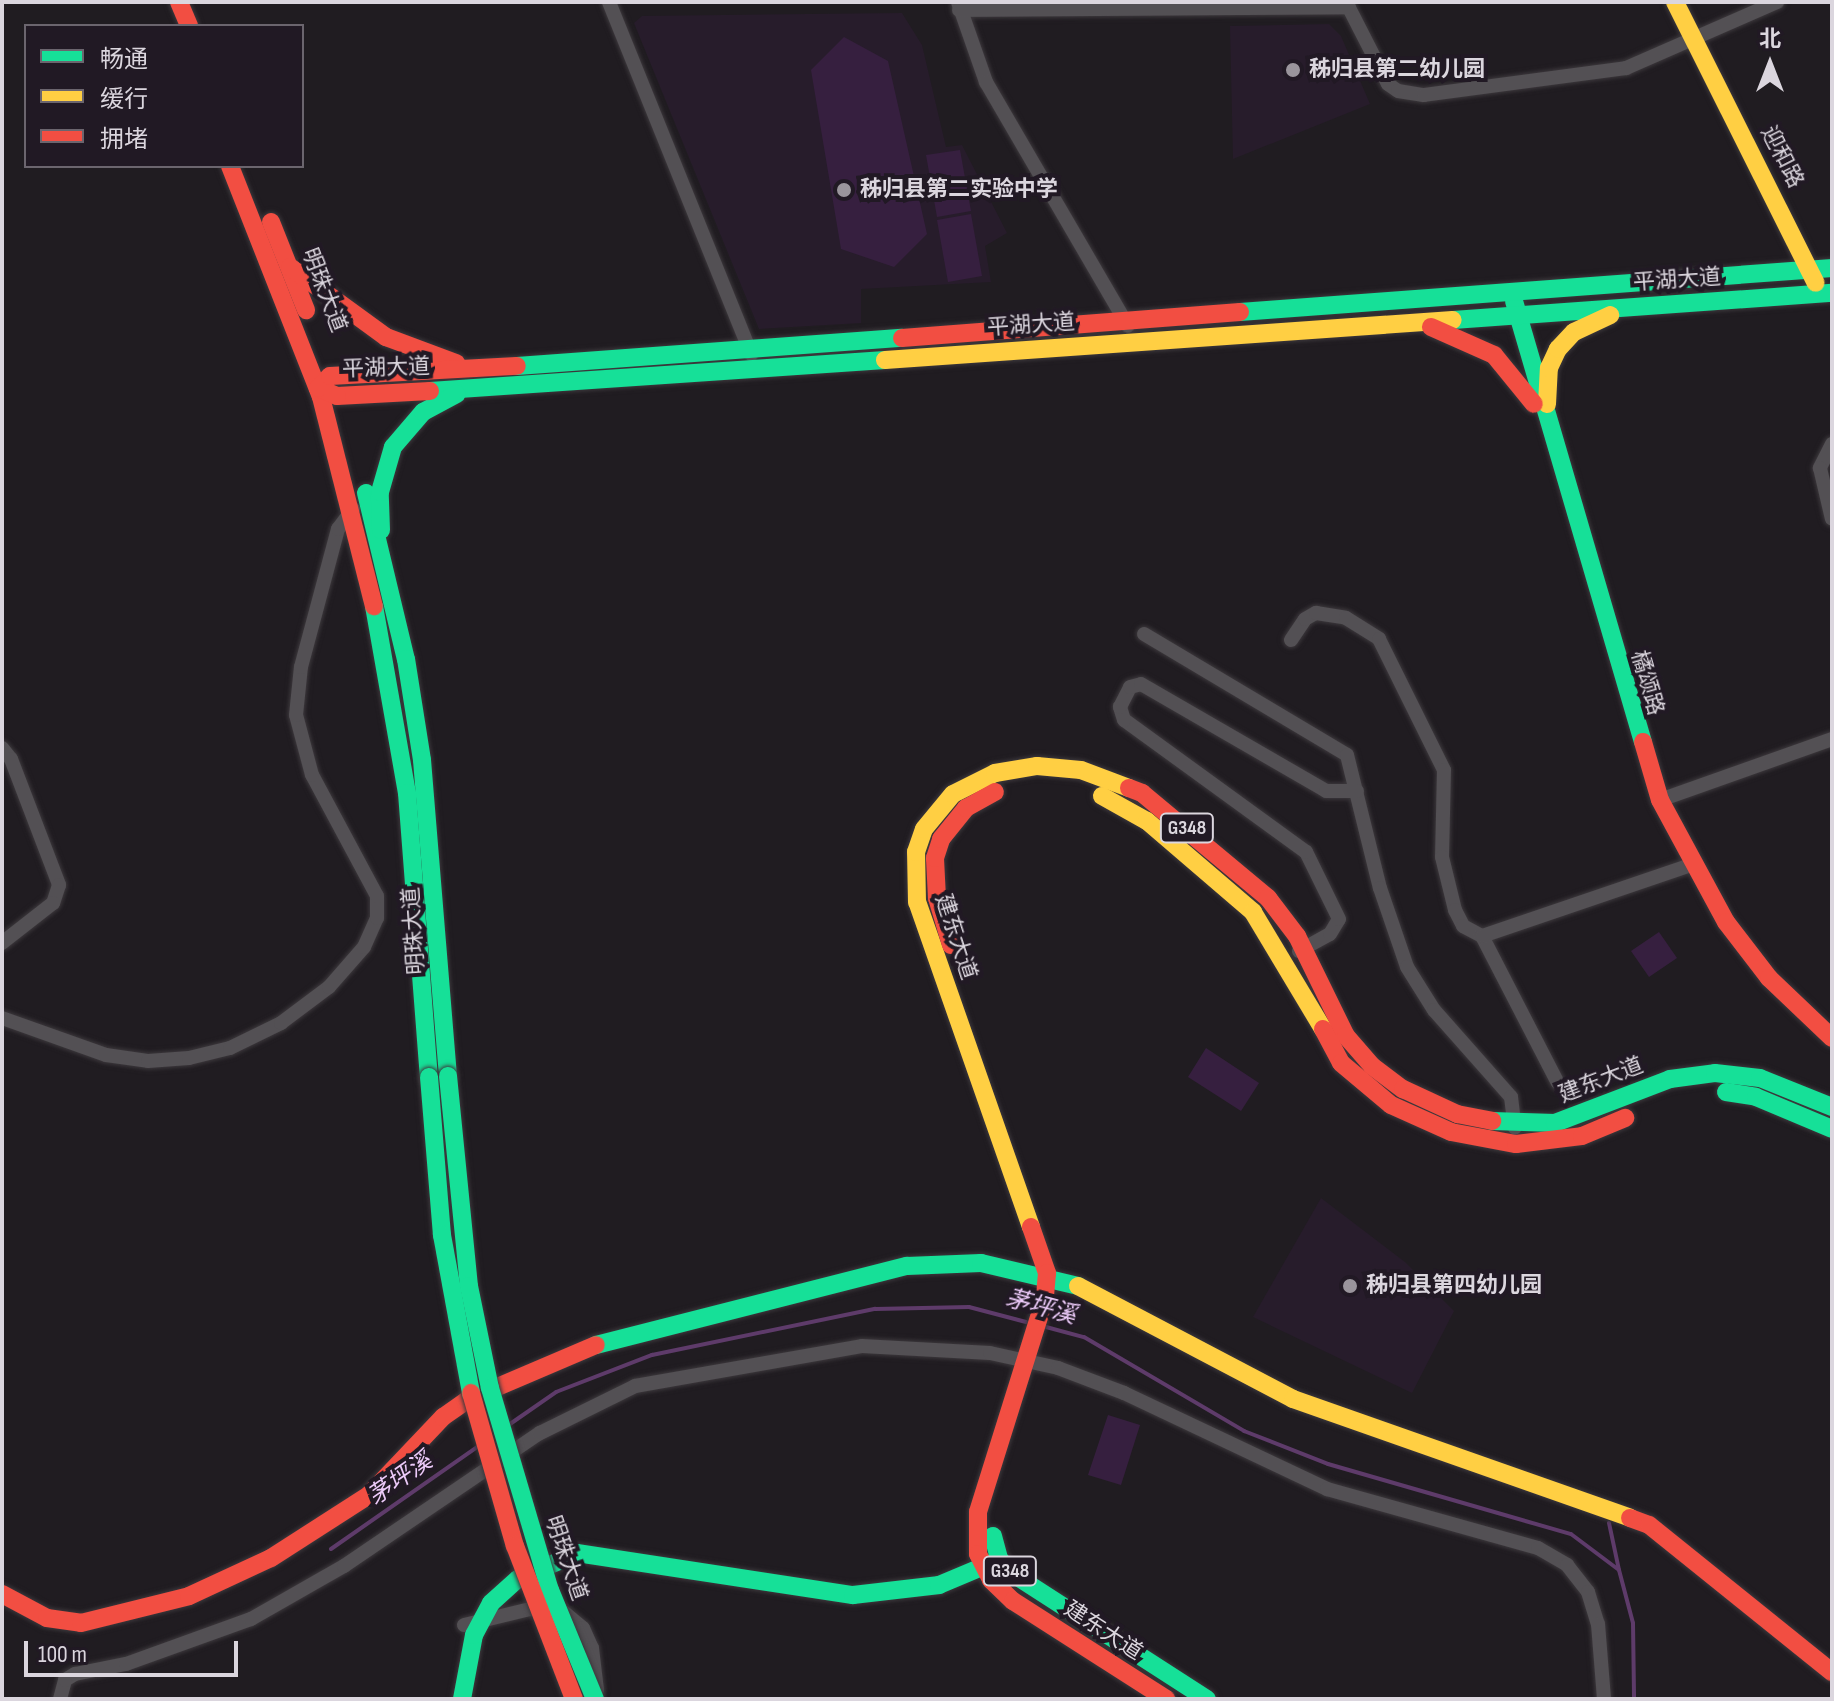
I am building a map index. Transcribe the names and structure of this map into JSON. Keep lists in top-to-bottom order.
{
  "streets": {
    "main road": [
      "迎和路",
      "平湖大道",
      "明珠大道",
      "橘颂路",
      "G348",
      "建东大道"
    ]
  },
  "crossings": [
    ["迎和路", "平湖大道"],
    ["平湖大道", "明珠大道"],
    ["平湖大道", "橘颂路"]
  ],
  "water": ["茅坪溪"],
  "places": ["秭归县第二幼儿园", "秭归县第二实验中学", "秭归县第四幼儿园"],
  "legend": ["畅通", "缓行", "拥堵"],
  "scale_bar": "100 m",
  "north": "top"
}
